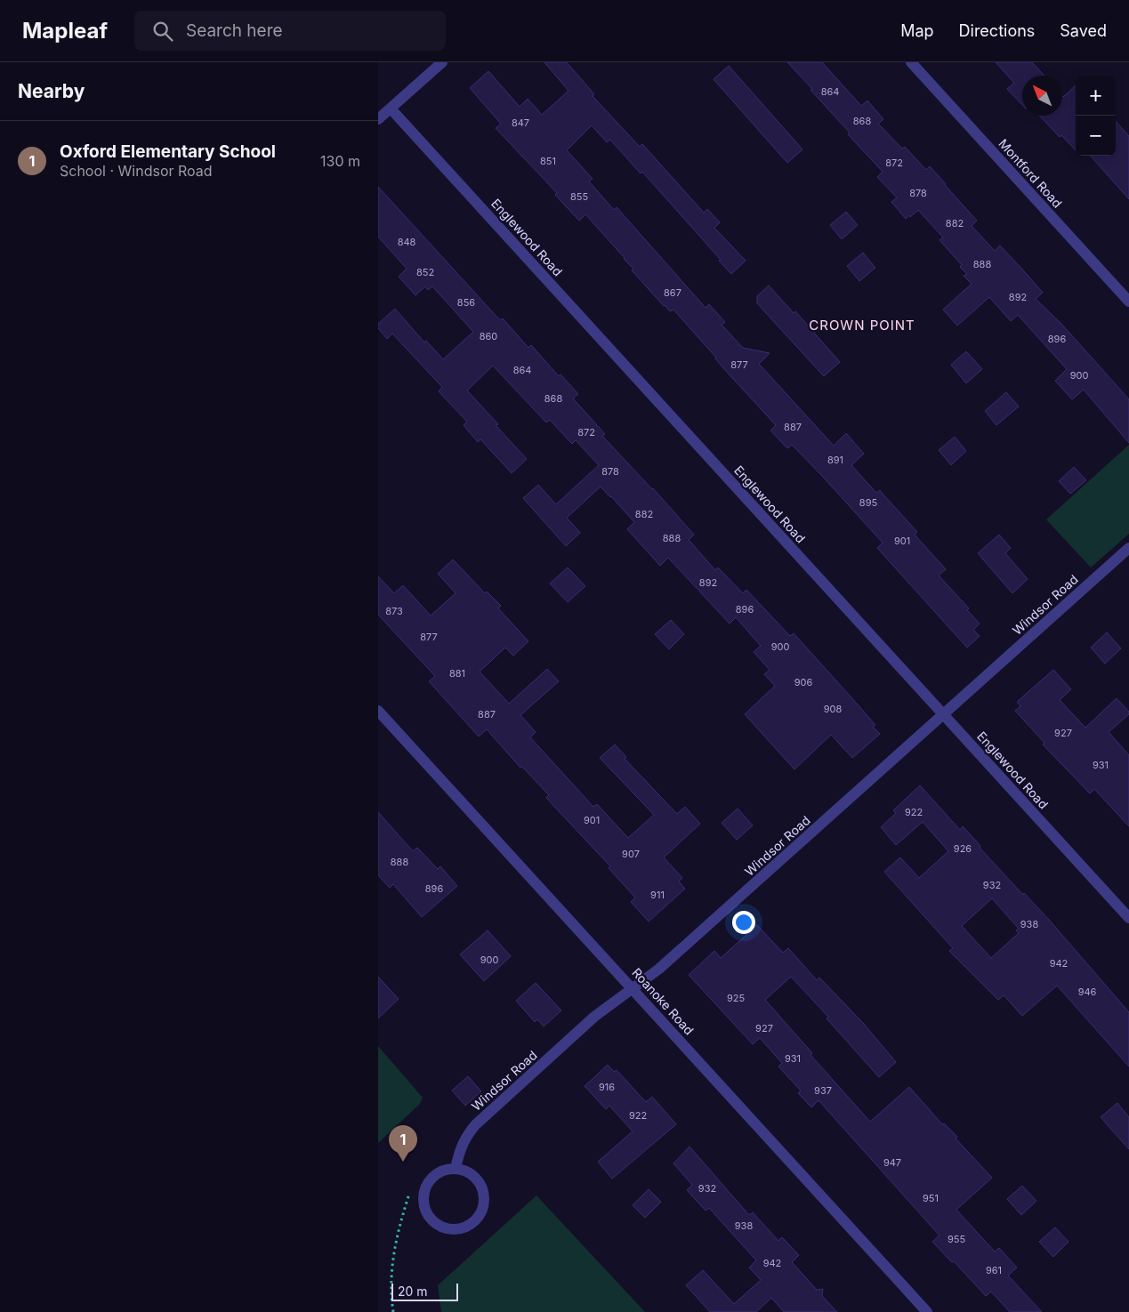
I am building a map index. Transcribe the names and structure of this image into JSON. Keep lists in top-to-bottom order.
{
  "streets": {
    "street": [
      "Montford Road",
      "Englewood Road",
      "Windsor Road",
      "Roanoke Road"
    ]
  },
  "crossings": [
    ["Englewood Road", "Windsor Road"],
    ["Windsor Road", "Roanoke Road"]
  ],
  "districts": ["CROWN POINT"],
  "house_numbers": [
    "864",
    "868",
    "847",
    "851",
    "872",
    "878",
    "855",
    "882",
    "848",
    "888",
    "852",
    "867",
    "892",
    "856",
    "860",
    "896",
    "877",
    "864",
    "900",
    "868",
    "887",
    "872",
    "891",
    "878",
    "895",
    "882",
    "888",
    "901",
    "892",
    "896",
    "873",
    "877",
    "900",
    "881",
    "906",
    "908",
    "887",
    "927",
    "931",
    "922",
    "901",
    "926",
    "907",
    "888",
    "932",
    "896",
    "911",
    "938",
    "900",
    "942",
    "946",
    "925",
    "927",
    "931",
    "916",
    "937",
    "922",
    "947",
    "932",
    "951",
    "938",
    "955",
    "942",
    "961"
  ],
  "scale_bar": "20 m",
  "north": "top left",
  "page": {
    "header": "Mapleaf",
    "search": "Search here",
    "nav": ["Map", "Directions", "Saved"],
    "heading": "Nearby",
    "map_buttons": ["+", "−"],
    "list": [
      {
        "mark": "1",
        "name": "Oxford Elementary School",
        "note": "School · Windsor Road",
        "value": "130 m"
      }
    ],
    "pins": "1",
    "scale": "20 m"
  }
}
